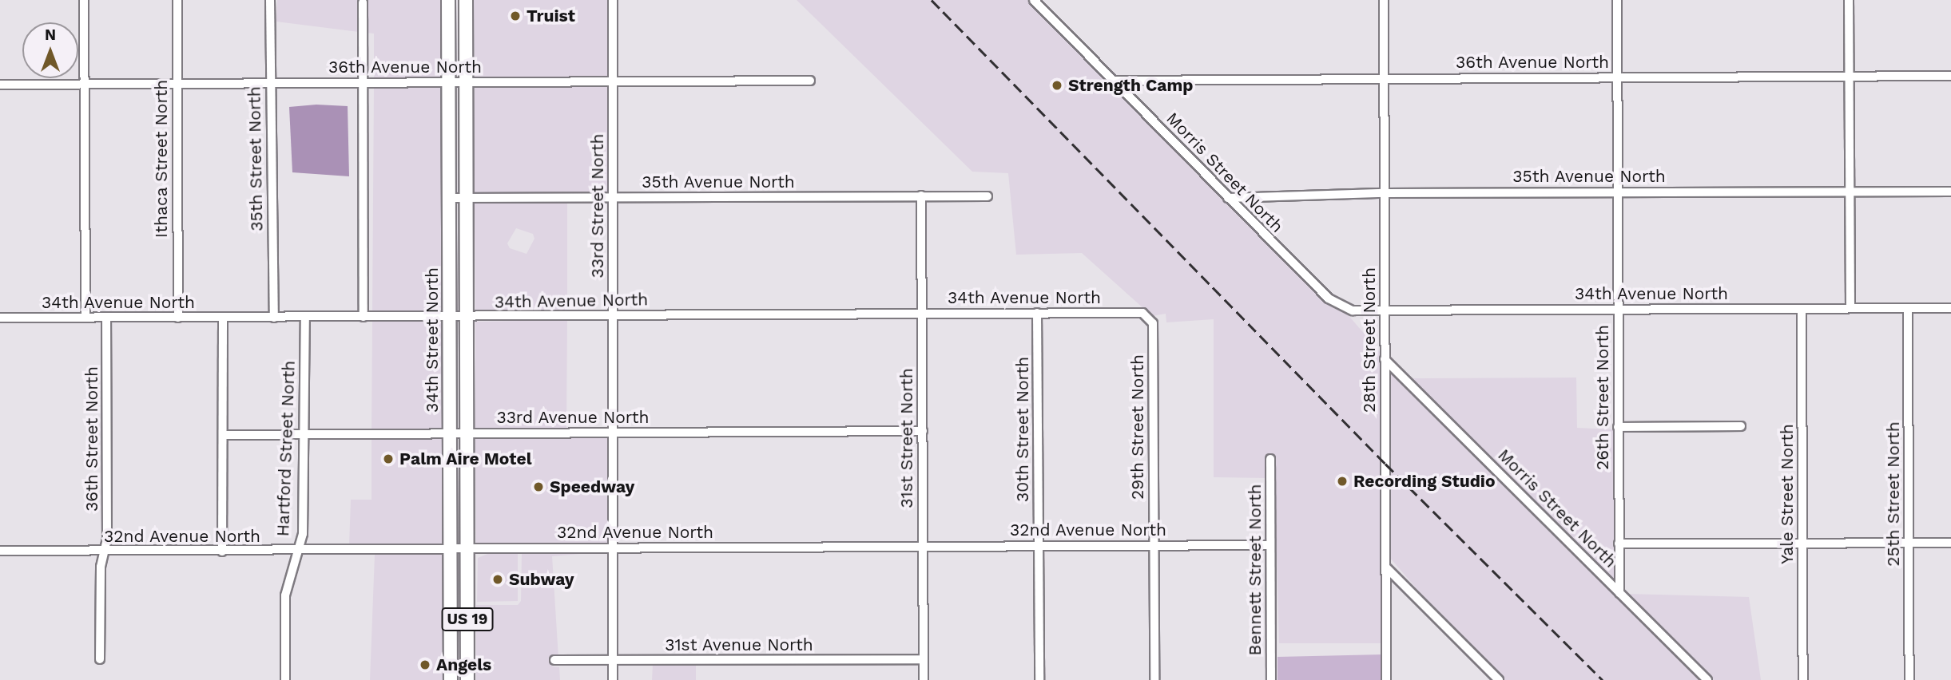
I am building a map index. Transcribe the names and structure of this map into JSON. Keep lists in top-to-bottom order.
{
  "streets": {
    "highway": ["34th Street North", "US 19"],
    "street": [
      "36th Avenue North",
      "Ithaca Street North",
      "35th Street North",
      "Morris Street North",
      "35th Avenue North",
      "33rd Street North",
      "34th Avenue North",
      "28th Street North",
      "26th Street North",
      "33rd Avenue North",
      "29th Street North",
      "30th Street North",
      "31st Street North",
      "36th Street North",
      "Hartford Street North",
      "Yale Street North",
      "25th Street North",
      "32nd Avenue North",
      "Bennett Street North",
      "31st Avenue North"
    ]
  },
  "crossings": [
    ["36th Avenue North", "Ithaca Street North"],
    ["36th Avenue North", "35th Street North"],
    ["36th Avenue North", "Morris Street North"],
    ["36th Avenue North", "33rd Street North"],
    ["36th Avenue North", "34th Street North"],
    ["36th Avenue North", "28th Street North"],
    ["36th Avenue North", "26th Street North"],
    ["Ithaca Street North", "34th Avenue North"],
    ["35th Street North", "34th Avenue North"],
    ["Morris Street North", "35th Avenue North"],
    ["Morris Street North", "34th Avenue North"],
    ["Morris Street North", "28th Street North"],
    ["Morris Street North", "26th Street North"],
    ["35th Avenue North", "33rd Street North"],
    ["35th Avenue North", "34th Street North"],
    ["35th Avenue North", "28th Street North"],
    ["35th Avenue North", "26th Street North"],
    ["35th Avenue North", "31st Street North"],
    ["33rd Street North", "34th Avenue North"],
    ["33rd Street North", "33rd Avenue North"],
    ["33rd Street North", "32nd Avenue North"],
    ["33rd Street North", "31st Avenue North"],
    ["34th Avenue North", "34th Street North"],
    ["34th Avenue North", "28th Street North"],
    ["34th Avenue North", "26th Street North"],
    ["34th Avenue North", "29th Street North"],
    ["34th Avenue North", "30th Street North"],
    ["34th Avenue North", "31st Street North"],
    ["34th Avenue North", "36th Street North"],
    ["34th Avenue North", "Hartford Street North"],
    ["34th Avenue North", "Yale Street North"],
    ["34th Avenue North", "25th Street North"],
    ["34th Street North", "33rd Avenue North"],
    ["34th Street North", "32nd Avenue North"],
    ["33rd Avenue North", "31st Street North"],
    ["33rd Avenue North", "Hartford Street North"],
    ["29th Street North", "32nd Avenue North"],
    ["30th Street North", "32nd Avenue North"],
    ["31st Street North", "32nd Avenue North"],
    ["31st Street North", "31st Avenue North"],
    ["36th Street North", "32nd Avenue North"],
    ["Hartford Street North", "32nd Avenue North"],
    ["32nd Avenue North", "Bennett Street North"]
  ],
  "places": [
    "Truist",
    "Strength Camp",
    "Palm Aire Motel",
    "Recording Studio",
    "Speedway",
    "Subway",
    "Angels"
  ],
  "north": "top"
}
